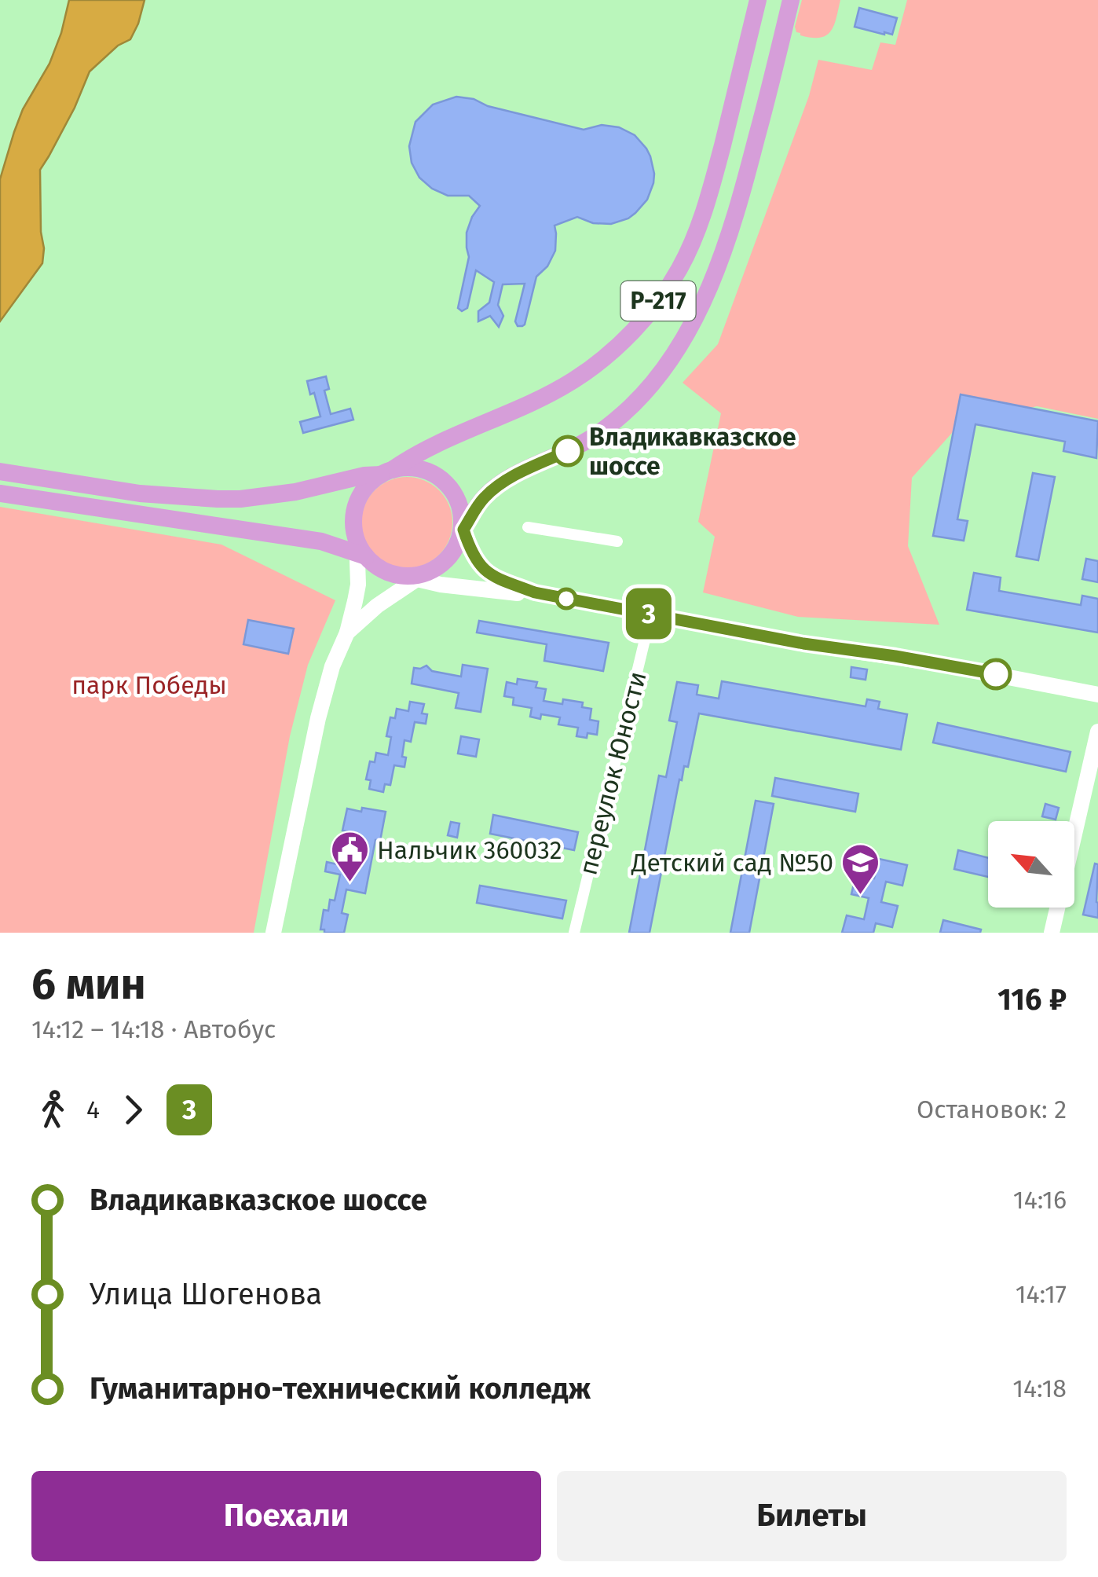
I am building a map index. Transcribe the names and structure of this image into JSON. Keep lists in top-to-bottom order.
{
  "streets": {
    "main road": ["Р-217"],
    "street": ["переулок Юности"]
  },
  "parks": ["парк Победы"],
  "places": {
    "other": ["Владикавказское шоссе"],
    "public building": ["Нальчик 360032"],
    "school or university": ["Детский сад №50"]
  },
  "lines": ["bus line 3"],
  "north": "top left",
  "page": {
    "on_map": "3",
    "heading": ["6 мин", "14:12 – 14:18 · Автобус", "116 ₽"],
    "legs": ["4", "3", "Остановок: 2"],
    "list": [
      {
        "name": "Владикавказское шоссе",
        "value": "14:16"
      },
      {
        "name": "Улица Шогенова",
        "value": "14:17"
      },
      {
        "name": "Гуманитарно-технический колледж",
        "value": "14:18"
      }
    ],
    "buttons": ["Поехали", "Билеты"]
  }
}
